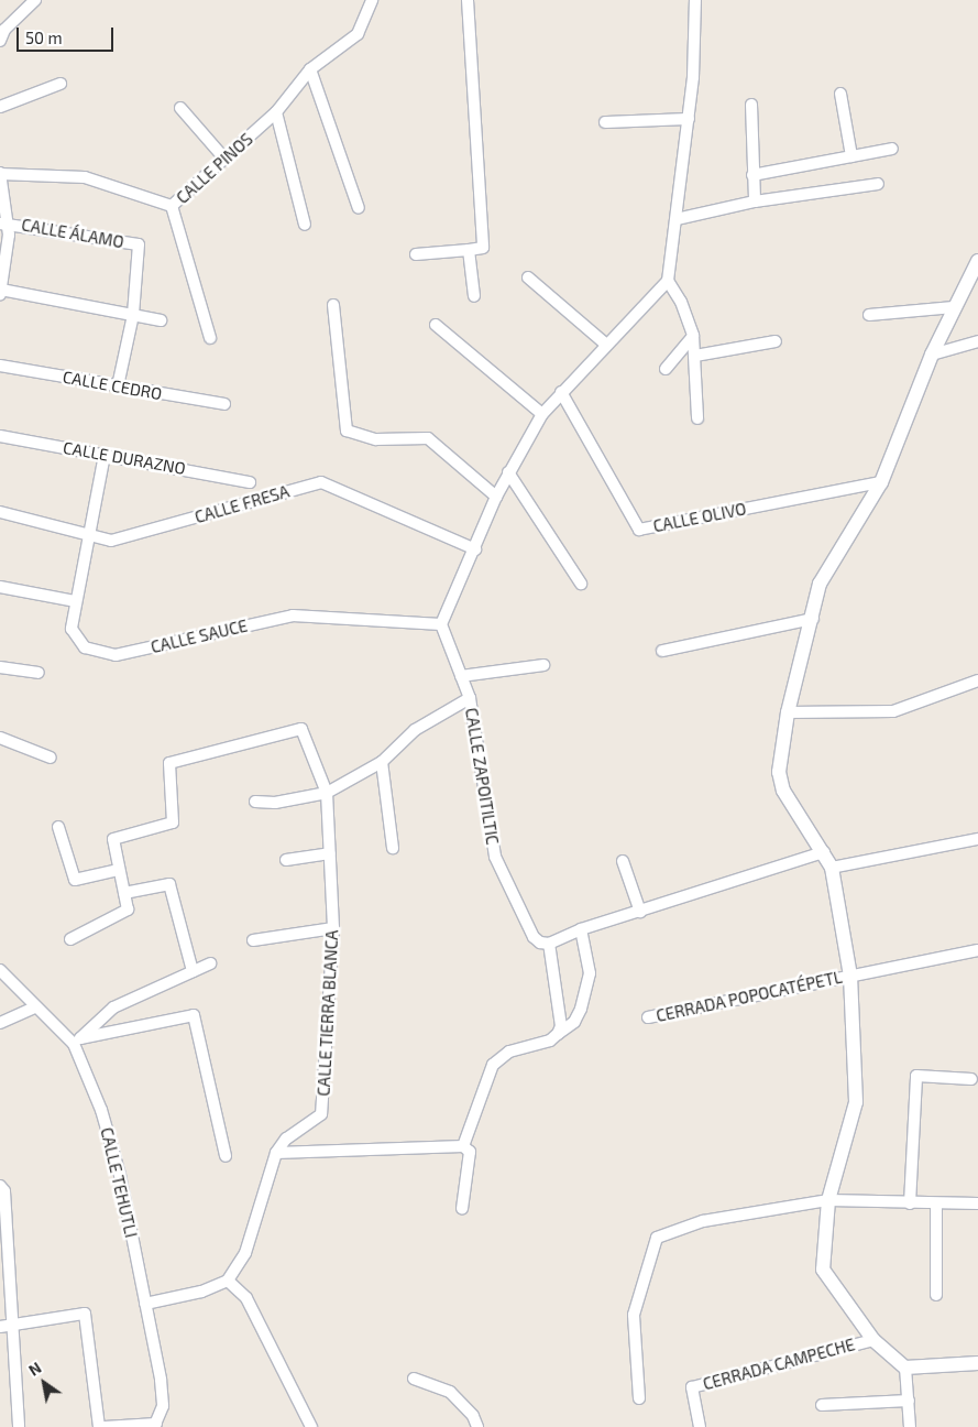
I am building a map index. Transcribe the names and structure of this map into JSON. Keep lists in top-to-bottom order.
{
  "streets": {
    "street": [
      "CALLE PINOS",
      "CALLE ÁLAMO",
      "CALLE CEDRO",
      "CALLE DURAZNO",
      "CALLE FRESA",
      "CALLE OLIVO",
      "CALLE SAUCE",
      "CALLE ZAPOITILTIC",
      "CERRADA POPOCATÉPETL",
      "CALLE TIERRA BLANCA",
      "CALLE TEHUTLI",
      "CERRADA CAMPECHE"
    ]
  },
  "crossings": [
    ["CALLE DURAZNO", "CALLE SAUCE"],
    ["CALLE FRESA", "CALLE SAUCE"],
    ["CALLE SAUCE", "CALLE ZAPOITILTIC"]
  ],
  "scale_bar": "50 m",
  "north": "top left"
}
